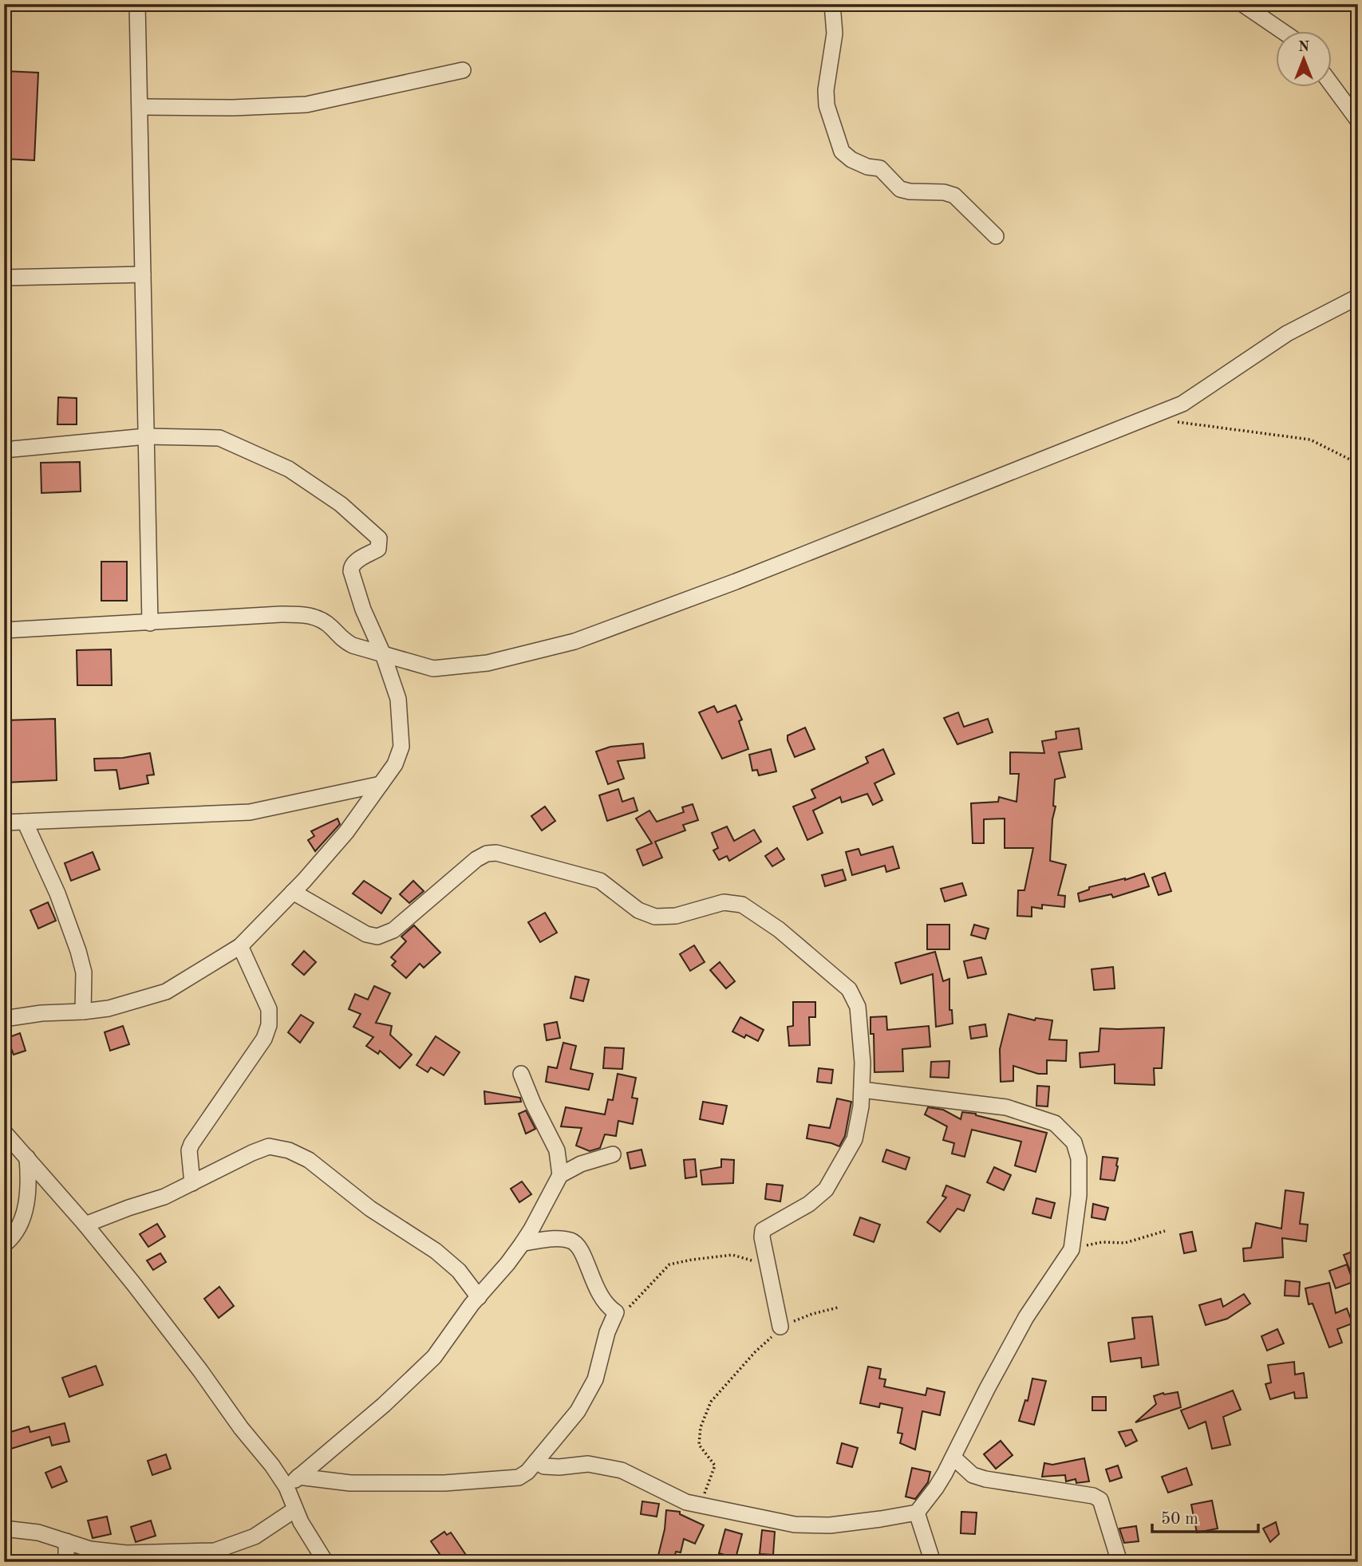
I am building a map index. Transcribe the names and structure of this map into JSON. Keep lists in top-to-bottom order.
{
  "scale_bar": "50 m",
  "north": "top"
}
